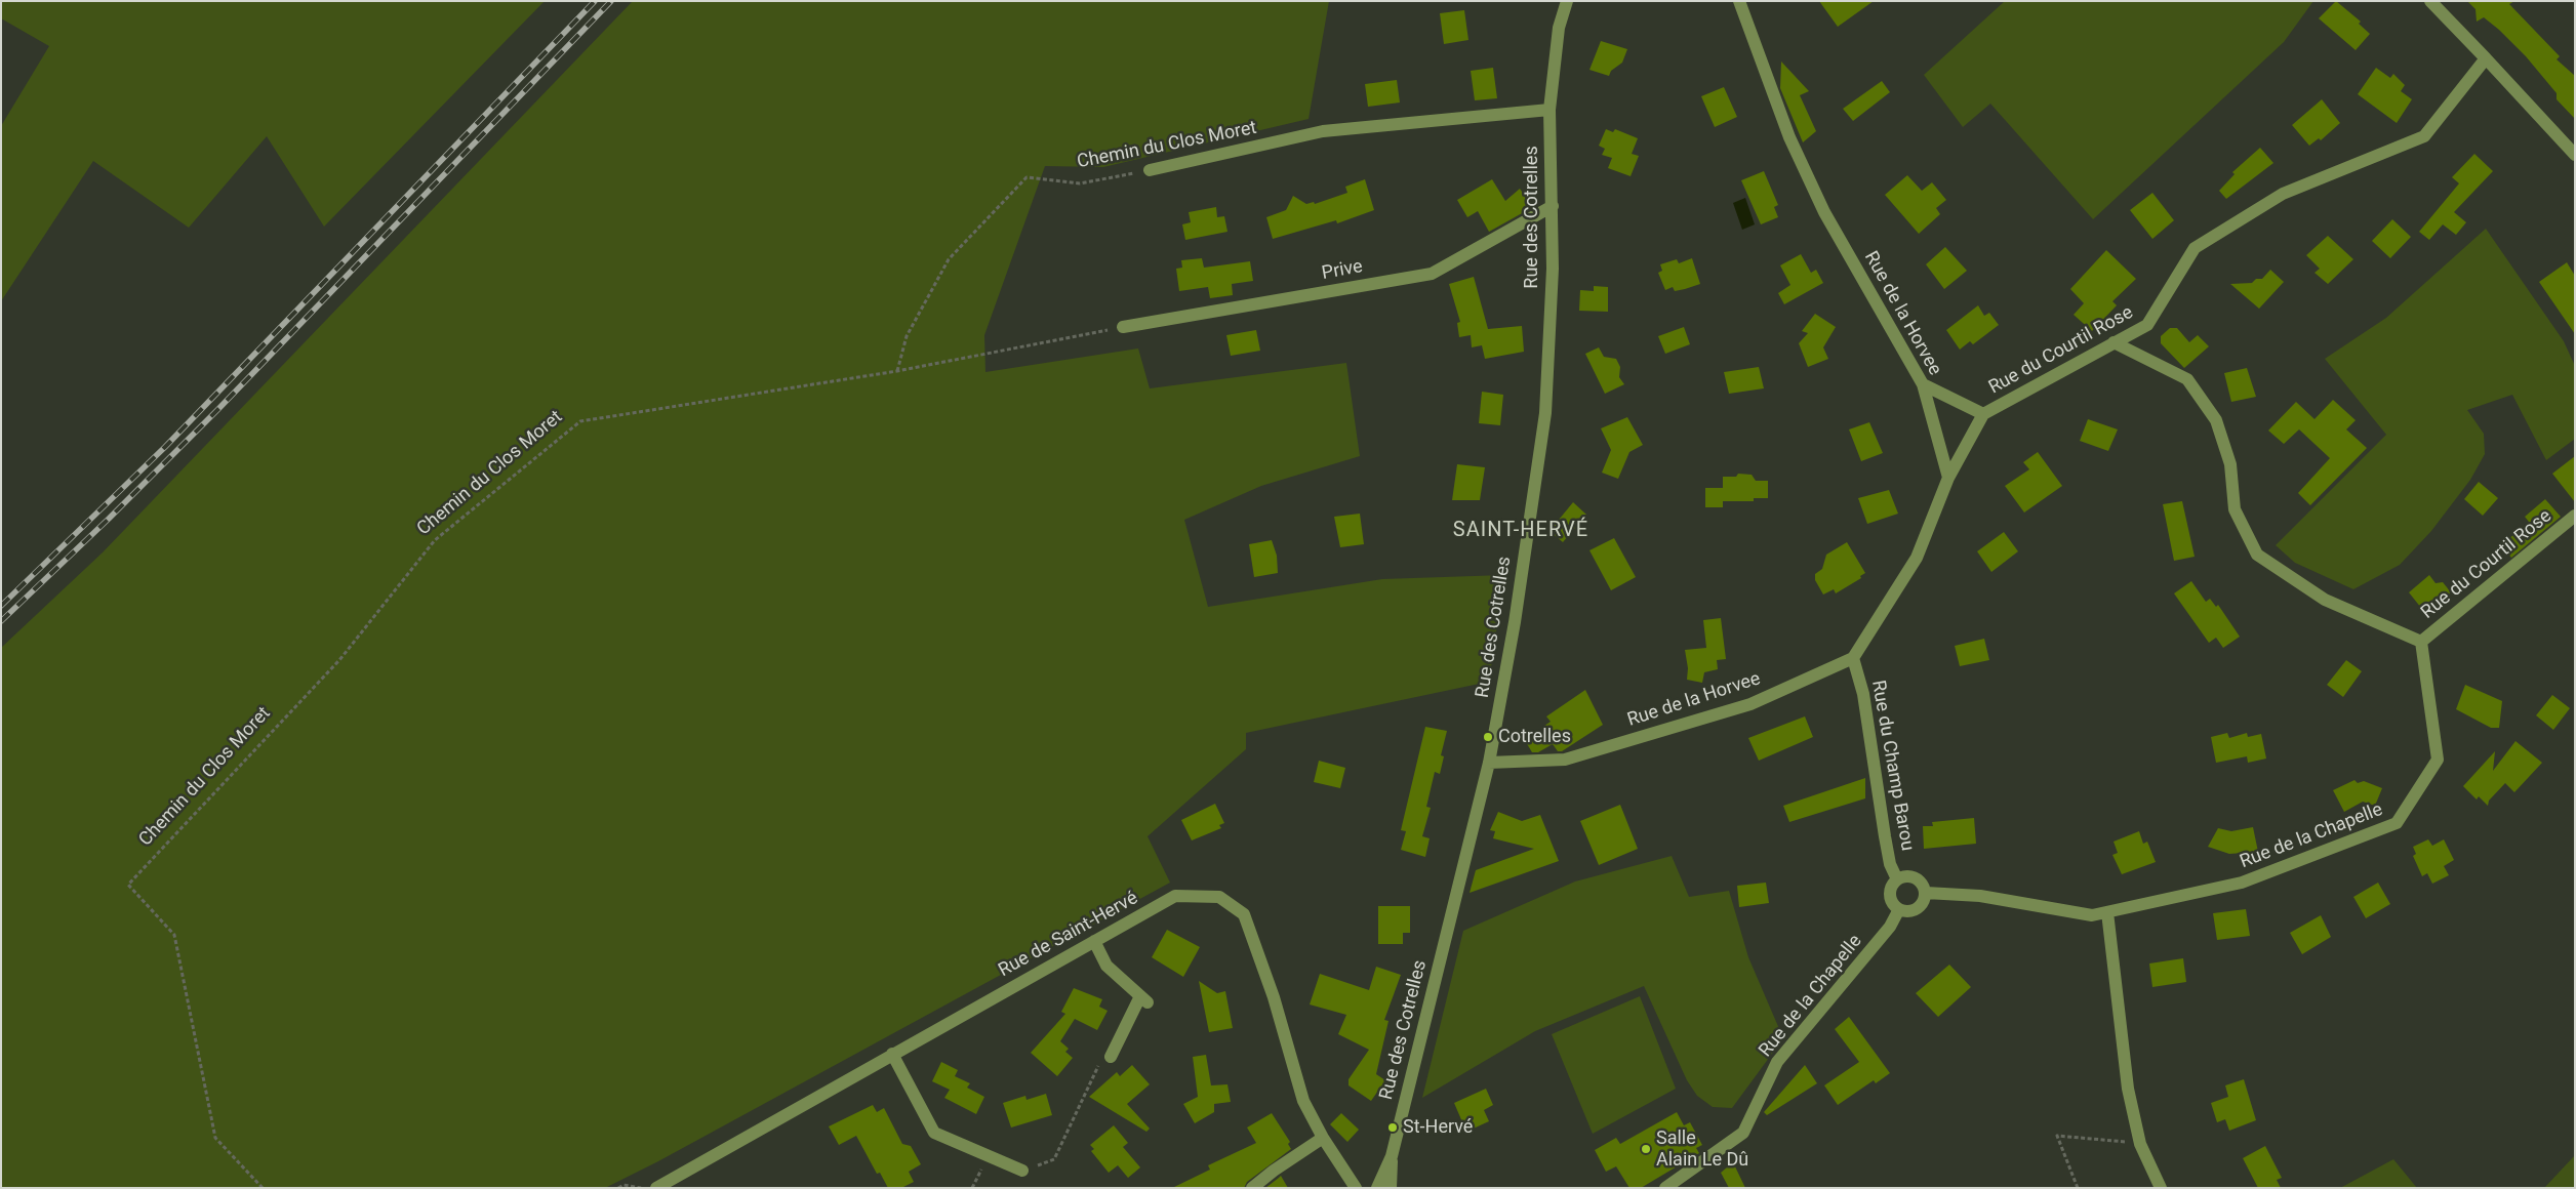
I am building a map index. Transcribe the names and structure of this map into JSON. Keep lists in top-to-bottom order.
{
  "streets": {
    "street": [
      "Chemin du Clos Moret",
      "Rue des Cotrelles",
      "Prive",
      "Rue de la Horvee",
      "Rue du Courtil Rose",
      "Rue du Champ Barou",
      "Rue de la Chapelle",
      "Rue de Saint-Hervé"
    ]
  },
  "crossings": [
    ["Chemin du Clos Moret", "Rue des Cotrelles"],
    ["Chemin du Clos Moret", "Prive"],
    ["Rue des Cotrelles", "Prive"],
    ["Rue des Cotrelles", "Rue de la Horvee"],
    ["Rue de la Horvee", "Rue du Courtil Rose"],
    ["Rue de la Horvee", "Rue du Champ Barou"],
    ["Rue du Courtil Rose", "Rue de la Chapelle"],
    ["Rue du Champ Barou", "Rue de la Chapelle"]
  ],
  "districts": ["SAINT-HERVÉ"],
  "places": ["Cotrelles", "St-Hervé", "Salle Alain Le Dû"]
}
